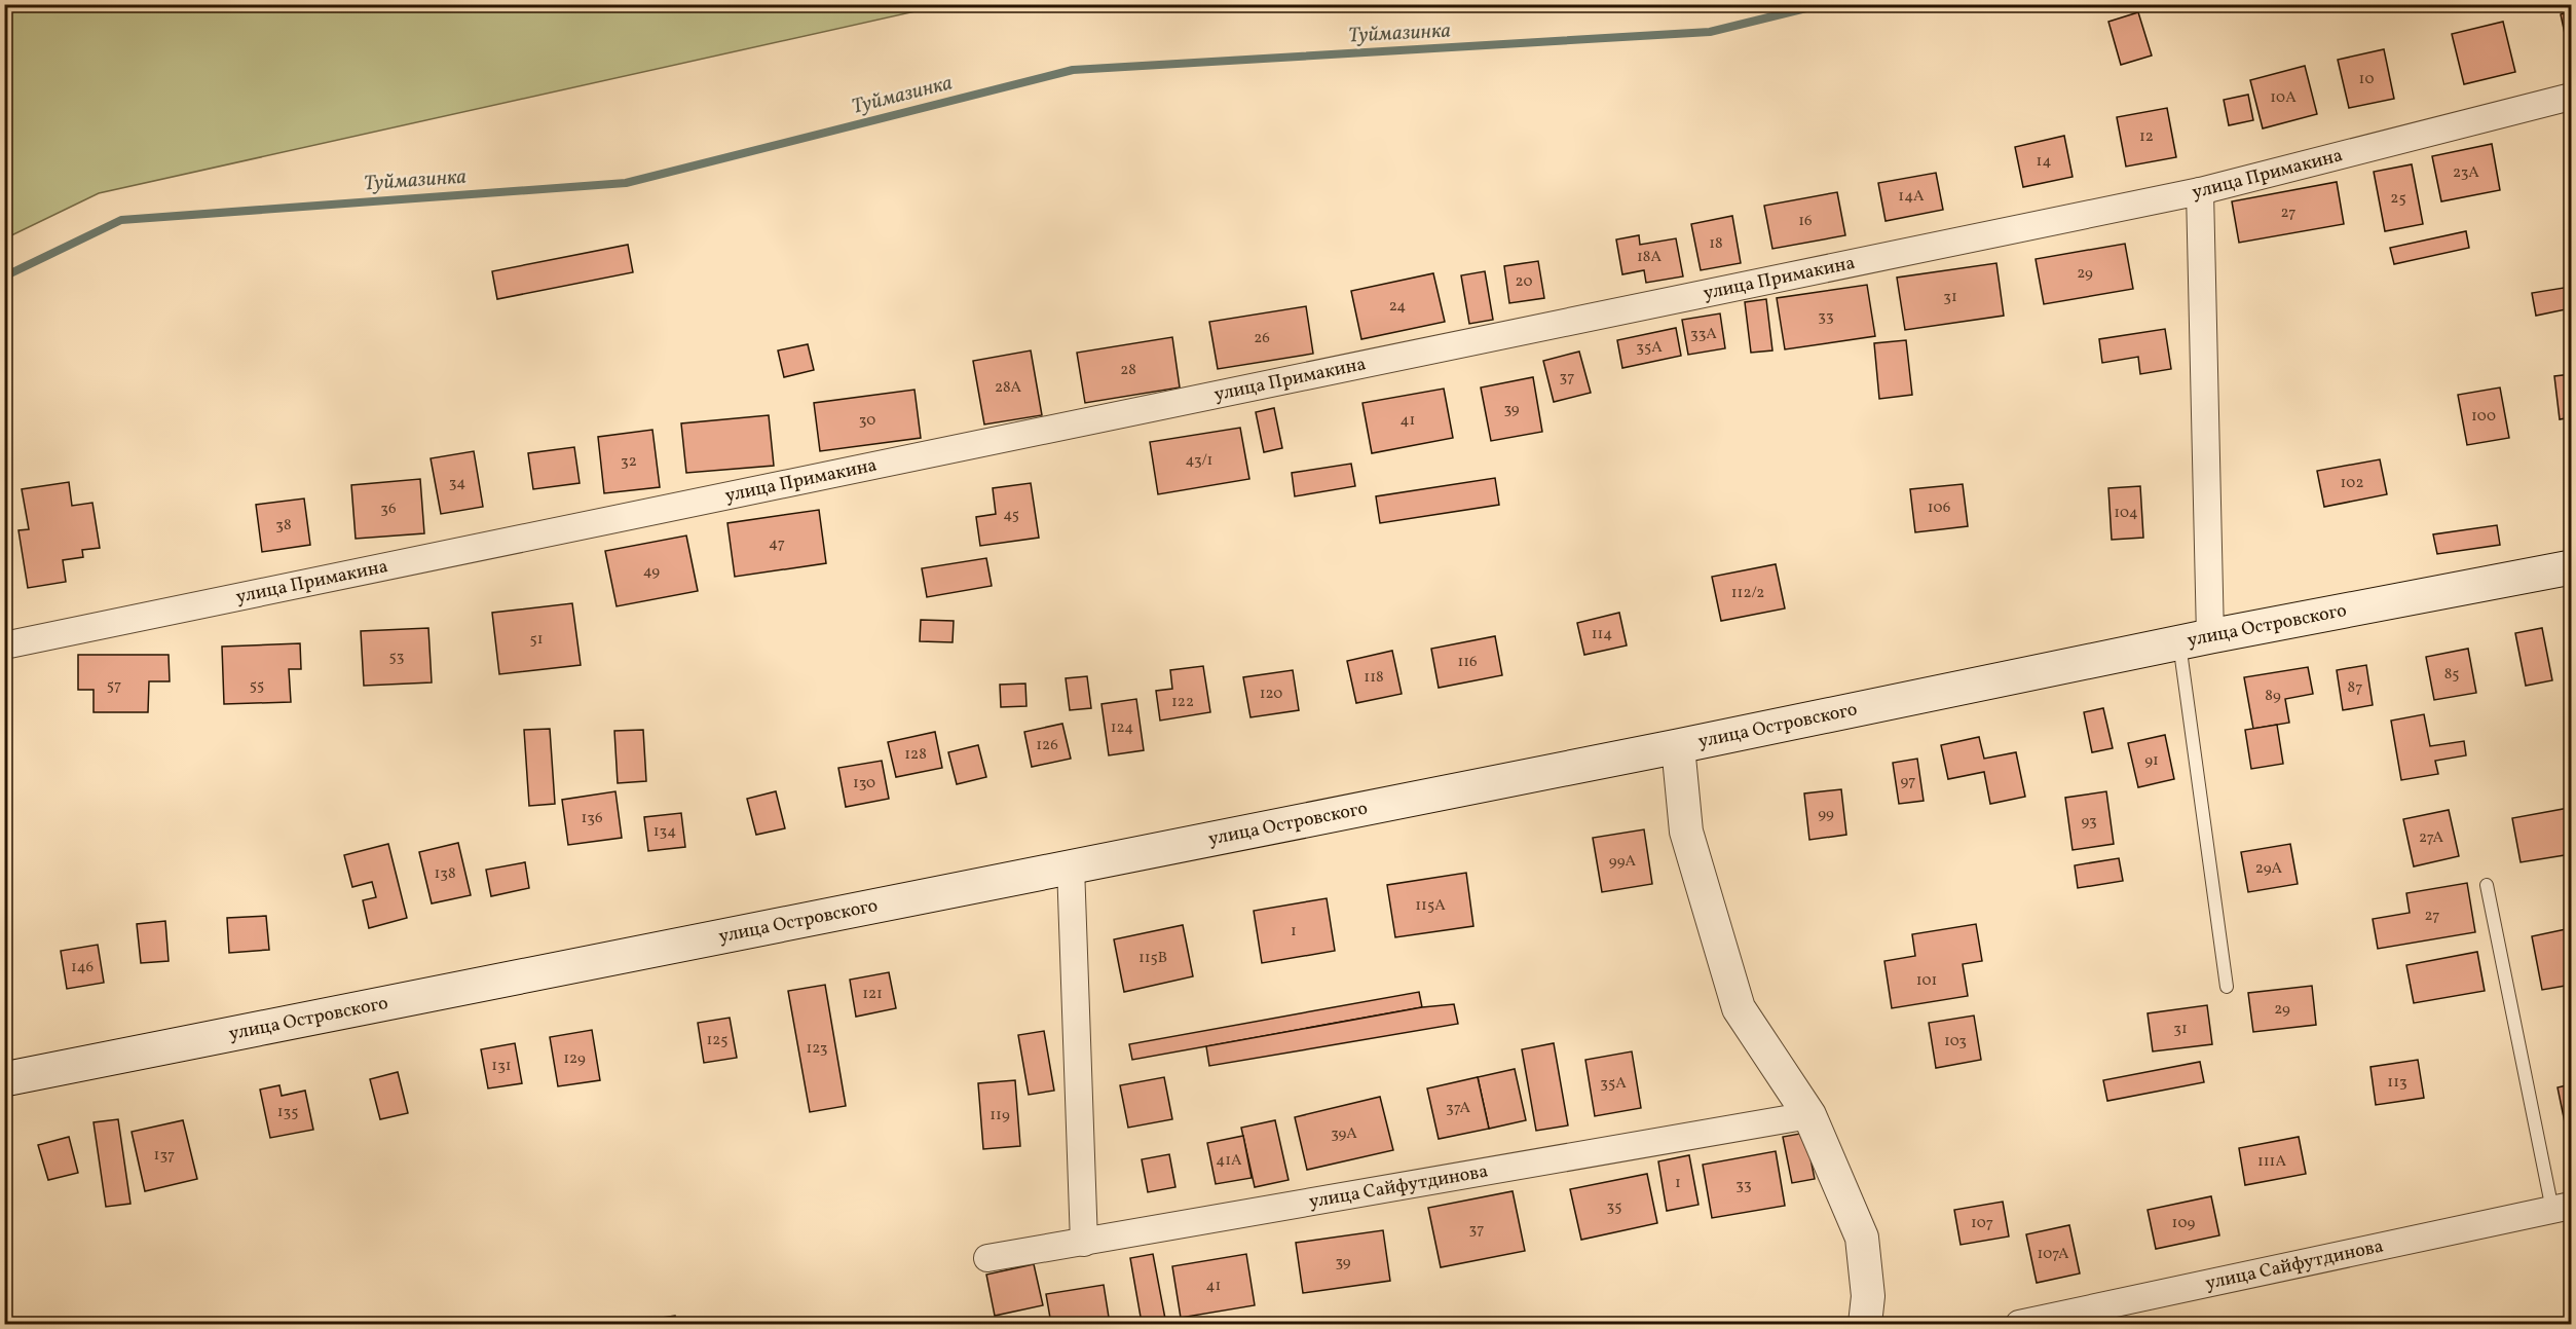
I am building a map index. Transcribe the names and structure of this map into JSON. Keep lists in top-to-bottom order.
{
  "streets": {
    "main road": ["улица Островского"],
    "street": ["улица Примакина", "улица Сайфутдинова"]
  },
  "water": ["Туймазинка"],
  "house_numbers": [
    "10",
    "10А",
    "12",
    "14",
    "23А",
    "14А",
    "25",
    "27",
    "16",
    "18",
    "18А",
    "29",
    "20",
    "31",
    "24",
    "33",
    "33А",
    "26",
    "35А",
    "28",
    "37",
    "28А",
    "39",
    "100",
    "30",
    "41",
    "43/1",
    "32",
    "34",
    "102",
    "106",
    "36",
    "104",
    "45",
    "38",
    "47",
    "49",
    "112/2",
    "114",
    "51",
    "53",
    "116",
    "85",
    "118",
    "57",
    "55",
    "87",
    "120",
    "89",
    "122",
    "124",
    "126",
    "128",
    "91",
    "97",
    "130",
    "99",
    "136",
    "93",
    "134",
    "27А",
    "99А",
    "29А",
    "138",
    "115А",
    "27",
    "1",
    "115В",
    "146",
    "101",
    "121",
    "29",
    "31",
    "125",
    "103",
    "123",
    "129",
    "131",
    "113",
    "35А",
    "37А",
    "135",
    "119",
    "39А",
    "137",
    "41А",
    "111А",
    "1",
    "33",
    "35",
    "107",
    "109",
    "37",
    "107А",
    "39",
    "41"
  ]
}
